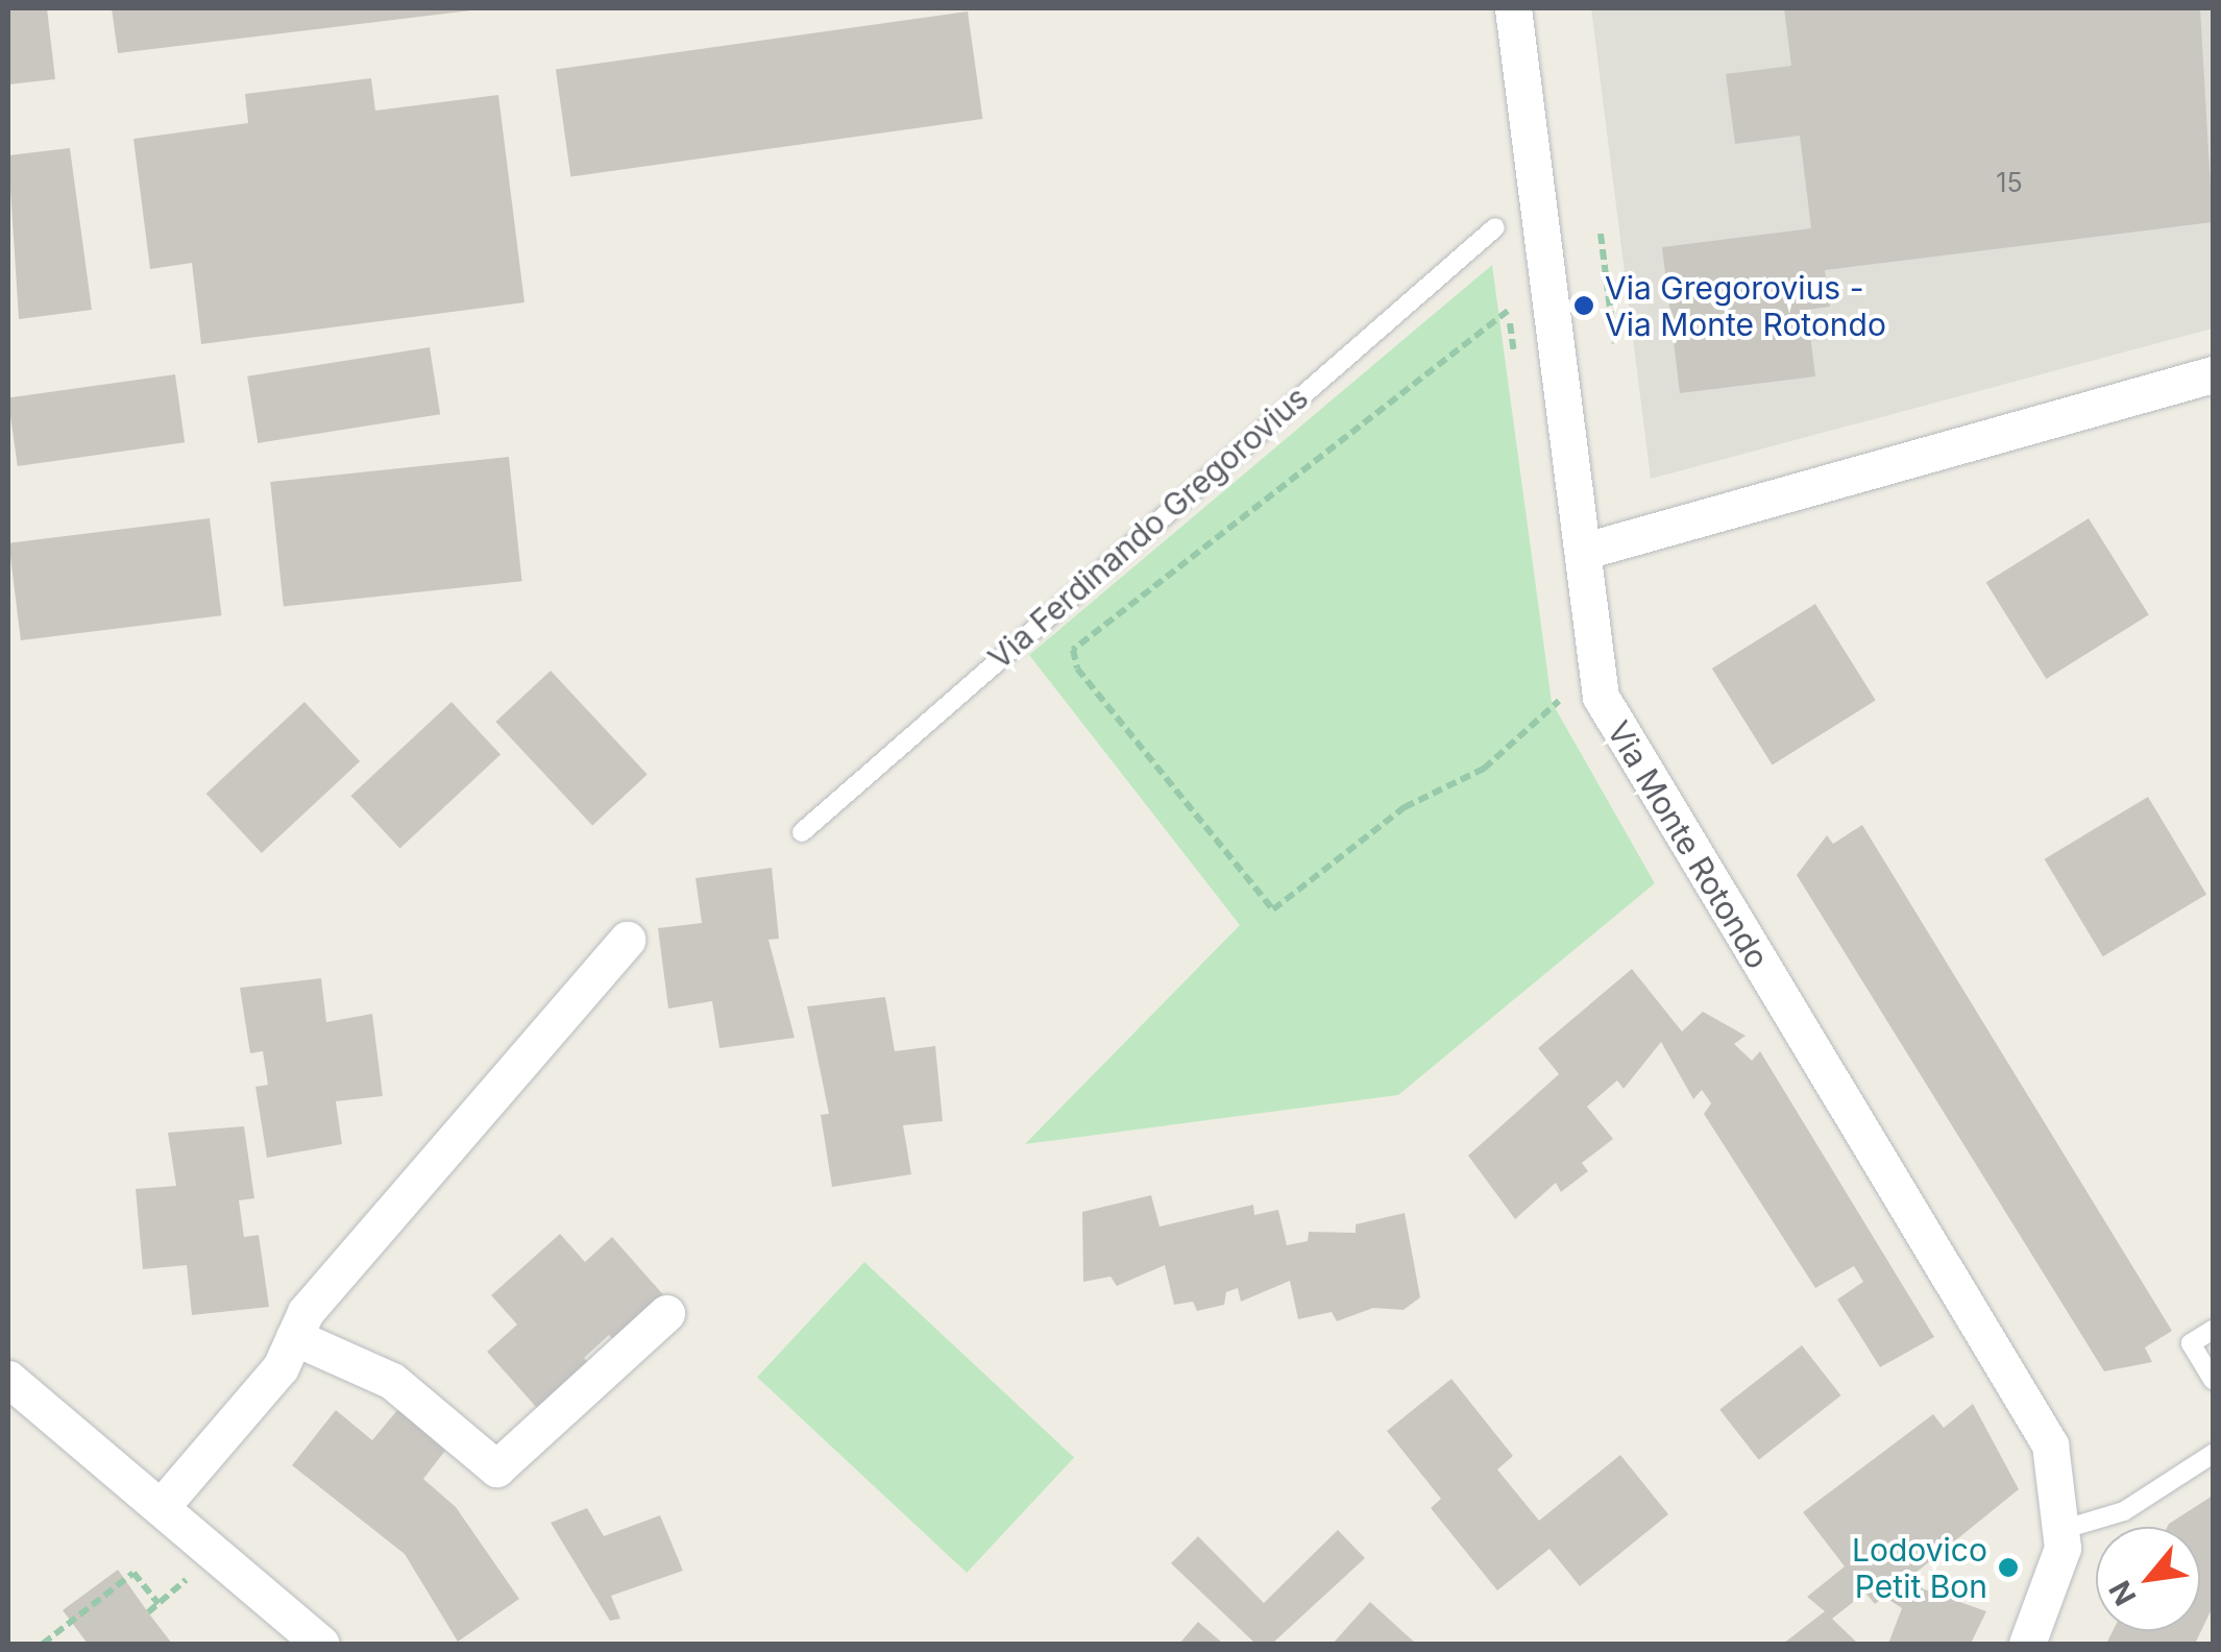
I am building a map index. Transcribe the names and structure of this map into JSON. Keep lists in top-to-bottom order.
{
  "streets": {
    "street": ["Via Monte Rotondo"],
    "lane": ["Via Ferdinando Gregorovius"]
  },
  "places": ["Via Gregorovius - Via Monte Rotondo", "Lodovico Petit Bon"],
  "house_numbers": ["15"],
  "north": "bottom left"
}
